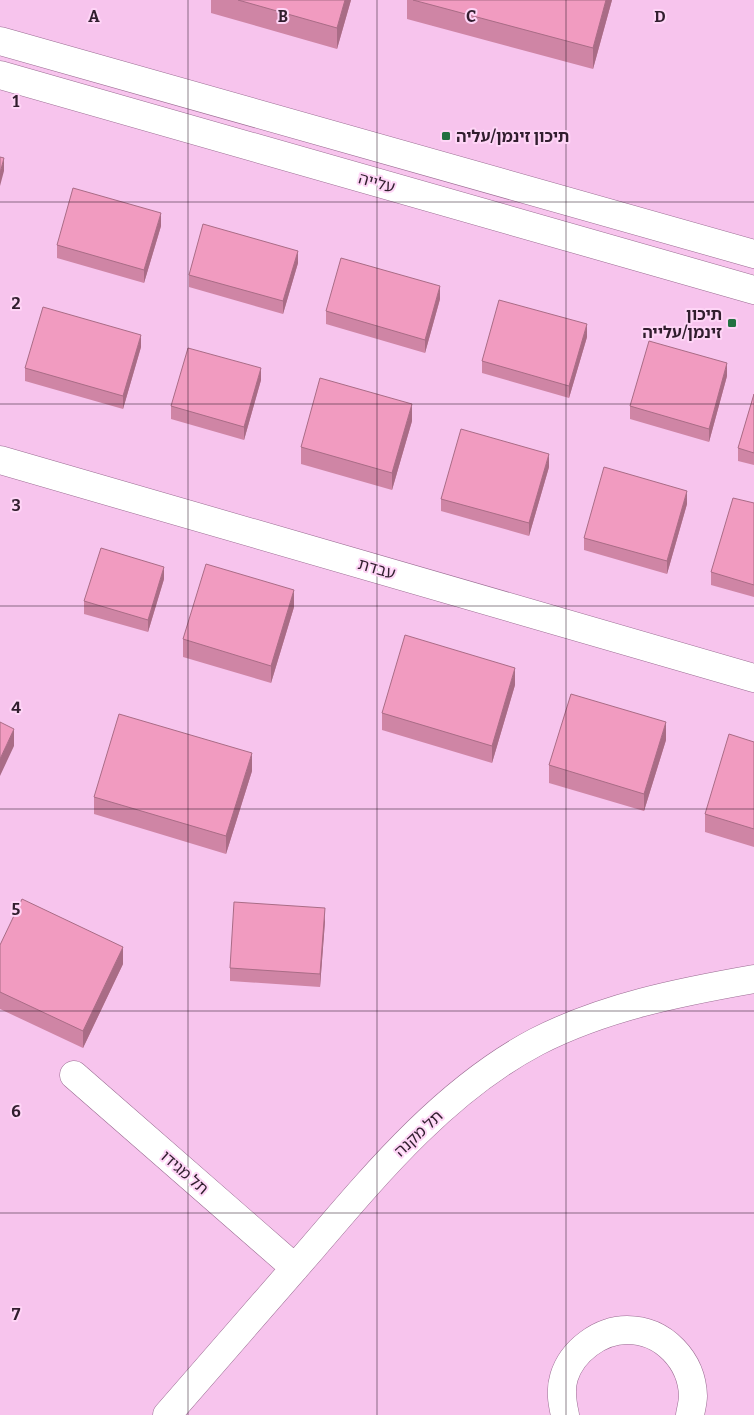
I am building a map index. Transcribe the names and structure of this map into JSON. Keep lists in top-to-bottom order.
{
  "streets": {
    "street": [
      "עלייה",
      "עבדת",
      "תל מקנה",
      "תל מגידו"
    ]
  },
  "crossings": [
    ["תל מקנה", "תל מגידו"]
  ],
  "places": {
    "transit": ["תיכון זינמן/עליה", "תיכון זינמן/עלייה"]
  },
  "grid": {
    "columns": [
      "A",
      "B",
      "C",
      "D"
    ],
    "rows": [
      "1",
      "2",
      "3",
      "4",
      "5",
      "6",
      "7"
    ]
  }
}
